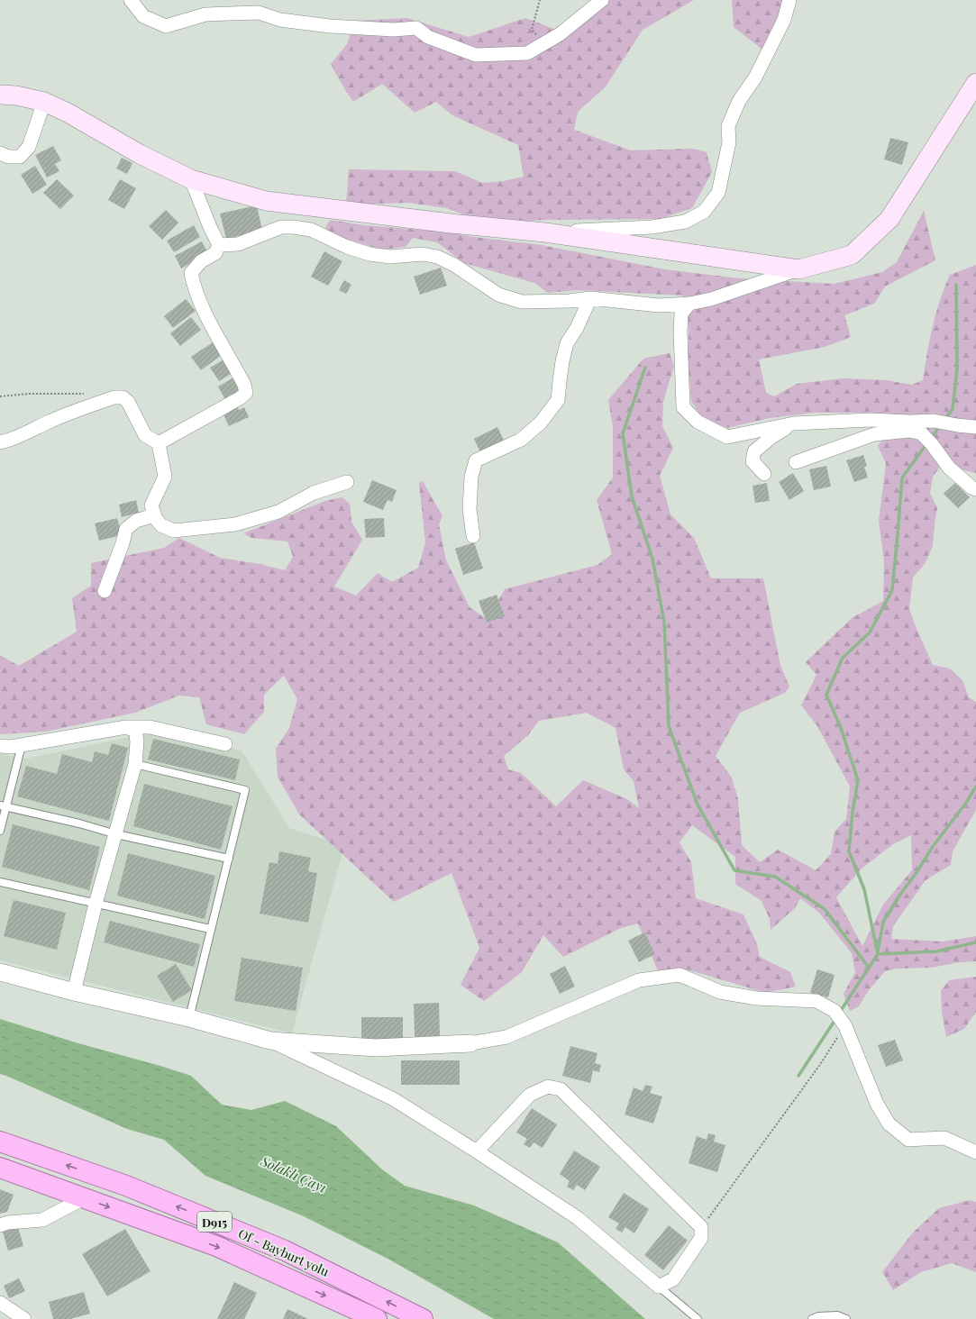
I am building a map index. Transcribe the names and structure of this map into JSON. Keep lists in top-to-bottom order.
{
  "streets": {
    "highway": ["D915", "Of - Bayburt yolu"]
  },
  "water": ["Solaklı Çayı"]
}
